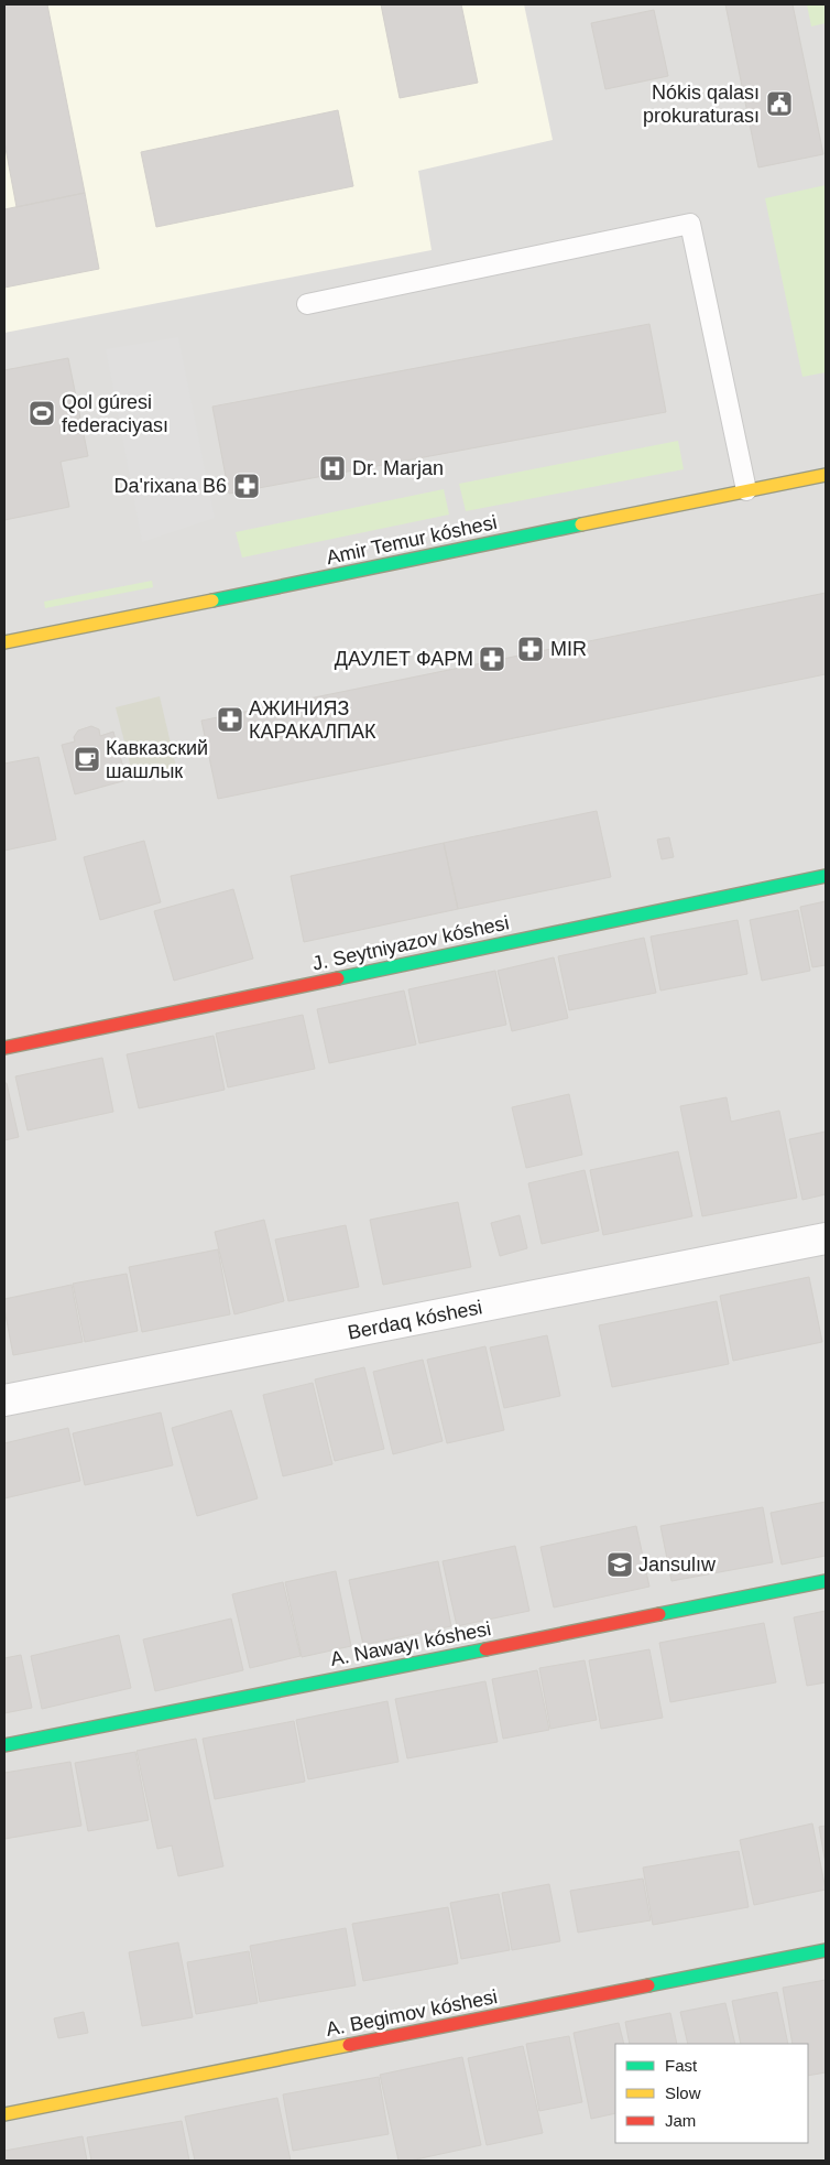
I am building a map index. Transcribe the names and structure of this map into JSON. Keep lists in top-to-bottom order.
{
  "streets": {
    "street": [
      "Amir Temur kóshesi",
      "J. Seytniyazov kóshesi",
      "Berdaq kóshesi",
      "A. Nawayı kóshesi",
      "A. Begimov kóshesi"
    ]
  },
  "places": {
    "public building": ["Nókis qalası prokuraturası"],
    "sports": ["Qol gúresi federaciyası"],
    "hospital": ["Dr. Marjan"],
    "pharmacy": [
      "Da'rixana B6",
      "MIR",
      "ДАУЛЕТ ФАРМ",
      "АЖИНИЯЗ КАРАКАЛПАК"
    ],
    "cafe": ["Кавказский шашлык"],
    "school or university": ["Jansulıw"]
  },
  "legend": ["Fast", "Slow", "Jam"]
}
